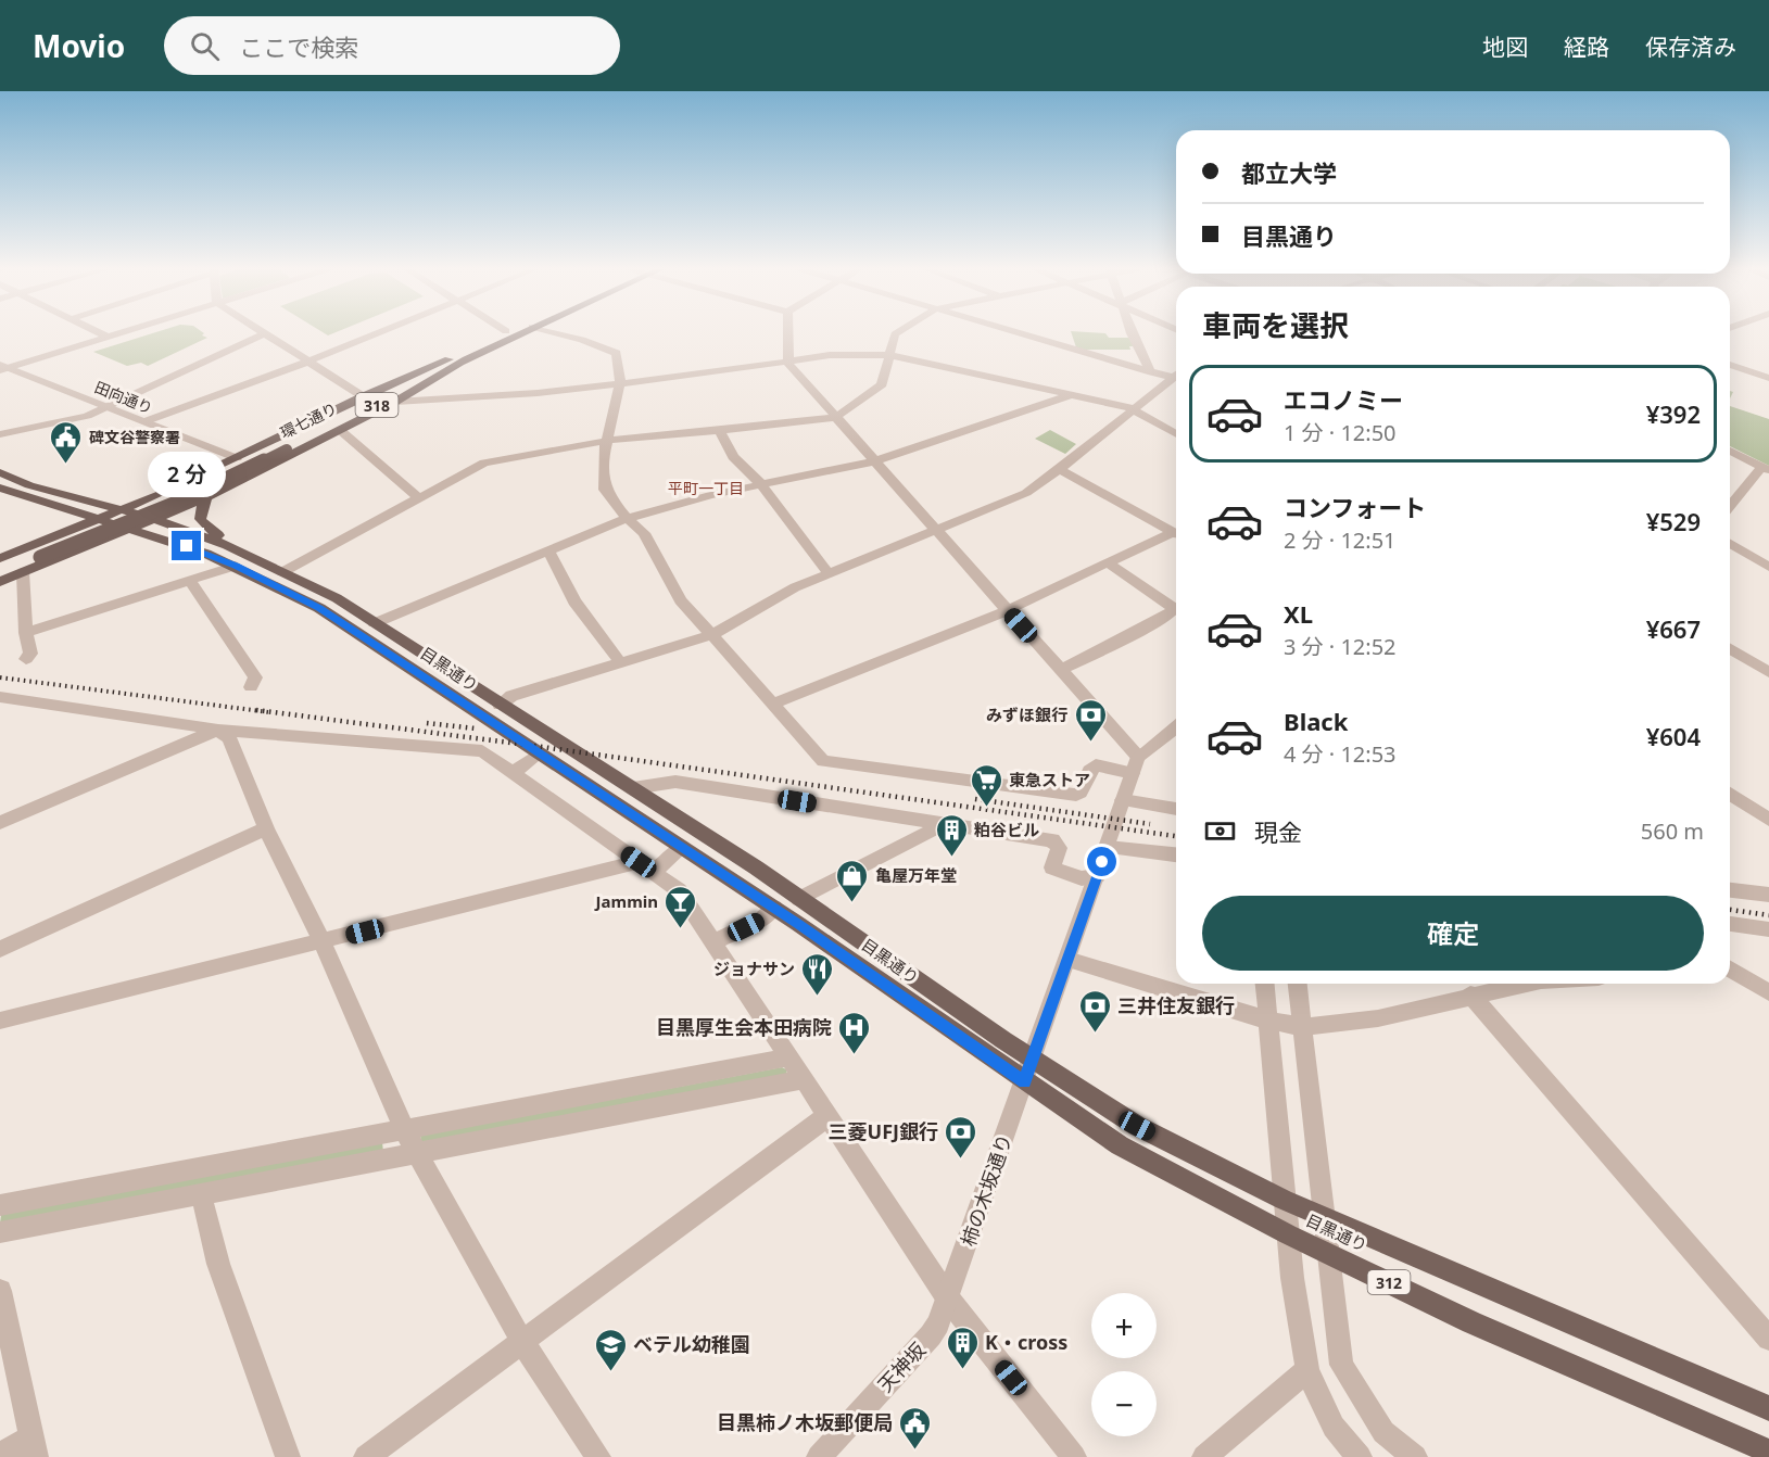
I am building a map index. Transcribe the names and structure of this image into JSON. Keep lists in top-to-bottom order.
{
  "streets": {
    "main road": [
      "318",
      "環七通り",
      "目黒通り",
      "312"
    ],
    "street": ["田向通り", "柿の木坂通り", "天神坂"]
  },
  "crossings": [
    ["目黒通り", "柿の木坂通り"],
    ["柿の木坂通り", "天神坂"]
  ],
  "districts": ["平町一丁目"],
  "places": {
    "public building": ["碑文谷警察署", "目黒柿ノ木坂郵便局"],
    "bank": ["みずほ銀行", "三井住友銀行", "三菱UFJ銀行"],
    "supermarket": ["東急ストア"],
    "building": ["粕谷ビル", "K・cross"],
    "shop": ["亀屋万年堂"],
    "bar": ["Jammin"],
    "restaurant": ["ジョナサン"],
    "hospital": ["目黒厚生会本田病院"],
    "school or university": ["ベテル幼稚園"]
  },
  "page": {
    "header": "Movio",
    "search": "ここで検索",
    "nav": ["地図", "経路", "保存済み"],
    "banner": ["都立大学", "目黒通り"],
    "heading": "車両を選択",
    "list": [
      {
        "name": "エコノミー",
        "note": "1 分 · 12:50",
        "value": "¥392"
      },
      {
        "name": "コンフォート",
        "note": "2 分 · 12:51",
        "value": "¥529"
      },
      {
        "name": "XL",
        "note": "3 分 · 12:52",
        "value": "¥667"
      },
      {
        "name": "Black",
        "note": "4 分 · 12:53",
        "value": "¥604"
      }
    ],
    "bubble": "2 分",
    "pay": ["現金", "560 m"],
    "buttons": "確定",
    "map_buttons": ["+", "−"]
  }
}
